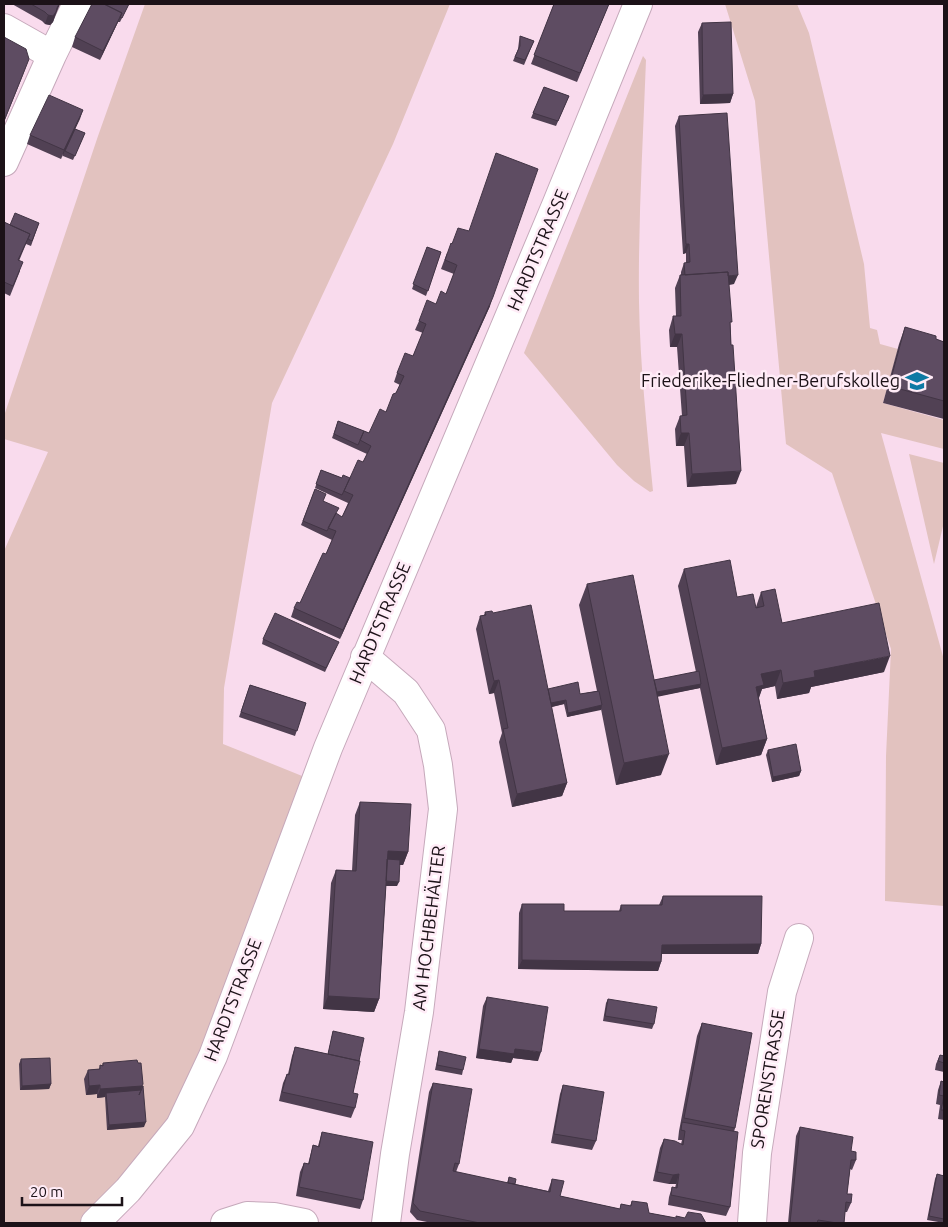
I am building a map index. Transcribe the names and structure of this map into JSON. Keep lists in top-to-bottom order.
{
  "streets": {
    "street": ["HARDTSTRASSE", "AM HOCHBEHÄLTER", "SPORENSTRASSE"]
  },
  "crossings": [
    ["HARDTSTRASSE", "AM HOCHBEHÄLTER"]
  ],
  "places": {
    "school or university": ["Friederike-Fliedner-Berufskolleg"]
  },
  "scale_bar": "20 m"
}
